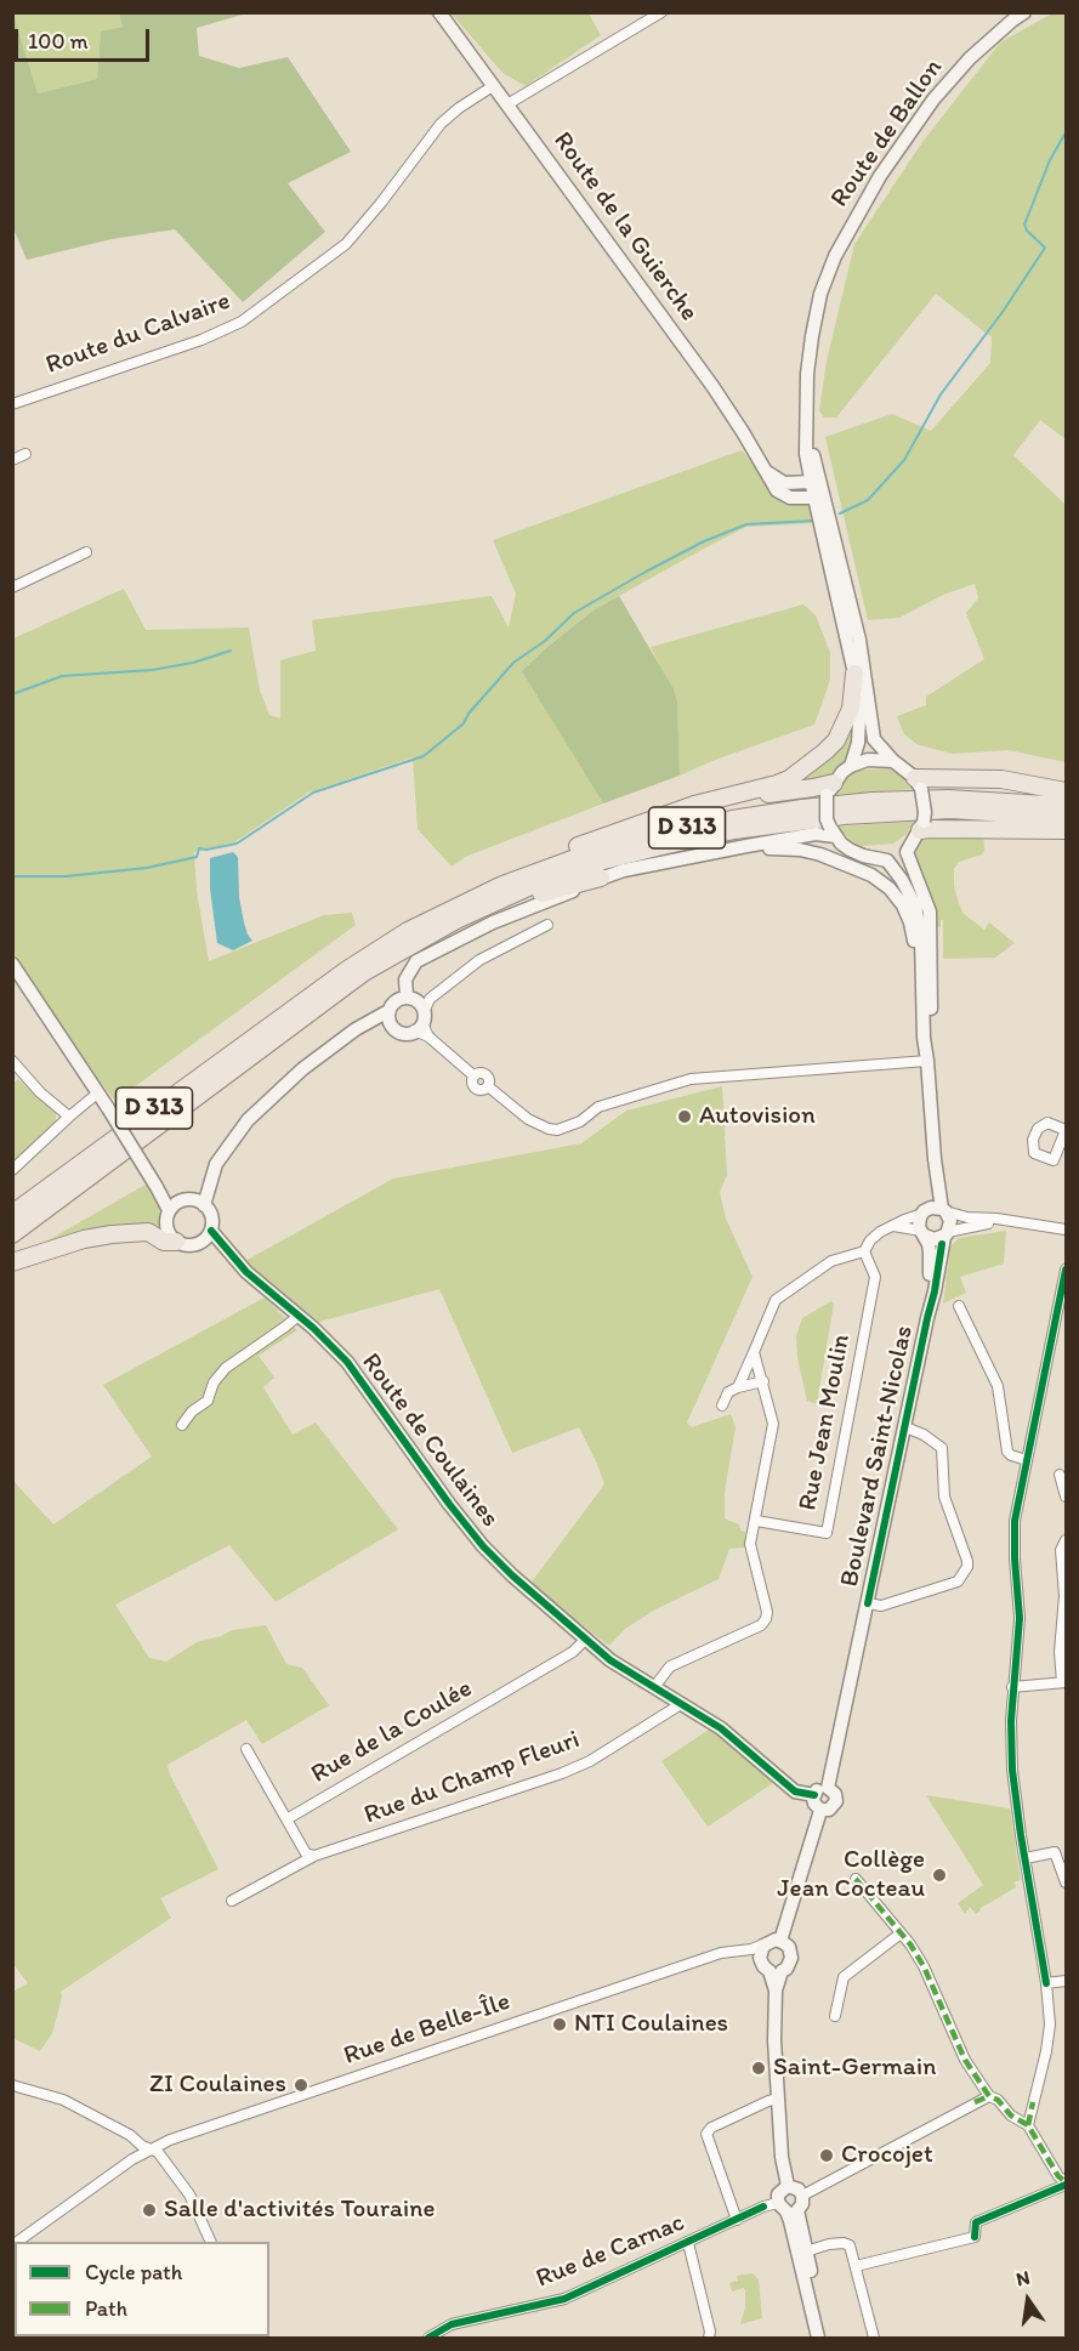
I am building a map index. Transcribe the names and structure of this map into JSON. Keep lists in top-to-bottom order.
{
  "streets": {
    "highway": ["D 313"],
    "main road": [
      "Route de Ballon",
      "Route de la Guierche",
      "Route de Coulaines",
      "Boulevard Saint-Nicolas"
    ],
    "street": [
      "Route du Calvaire",
      "Rue Jean Moulin",
      "Rue de la Coulée",
      "Rue du Champ Fleuri",
      "Rue de Belle-Île",
      "Rue de Carnac"
    ]
  },
  "crossings": [
    ["Route de Ballon", "Route de la Guierche"],
    ["Route de la Guierche", "Route du Calvaire"],
    ["Route de Coulaines", "Boulevard Saint-Nicolas"],
    ["Route de Coulaines", "Rue de la Coulée"],
    ["Route de Coulaines", "Rue du Champ Fleuri"],
    ["Boulevard Saint-Nicolas", "Rue de Belle-Île"],
    ["Boulevard Saint-Nicolas", "Rue de Carnac"]
  ],
  "places": [
    "Autovision",
    "Collège Jean Cocteau",
    "NTI Coulaines",
    "Saint-Germain",
    "ZI Coulaines",
    "Crocojet",
    "Salle d'activités Touraine"
  ],
  "legend": ["Cycle path", "Path"],
  "scale_bar": "100 m",
  "north": "top"
}
